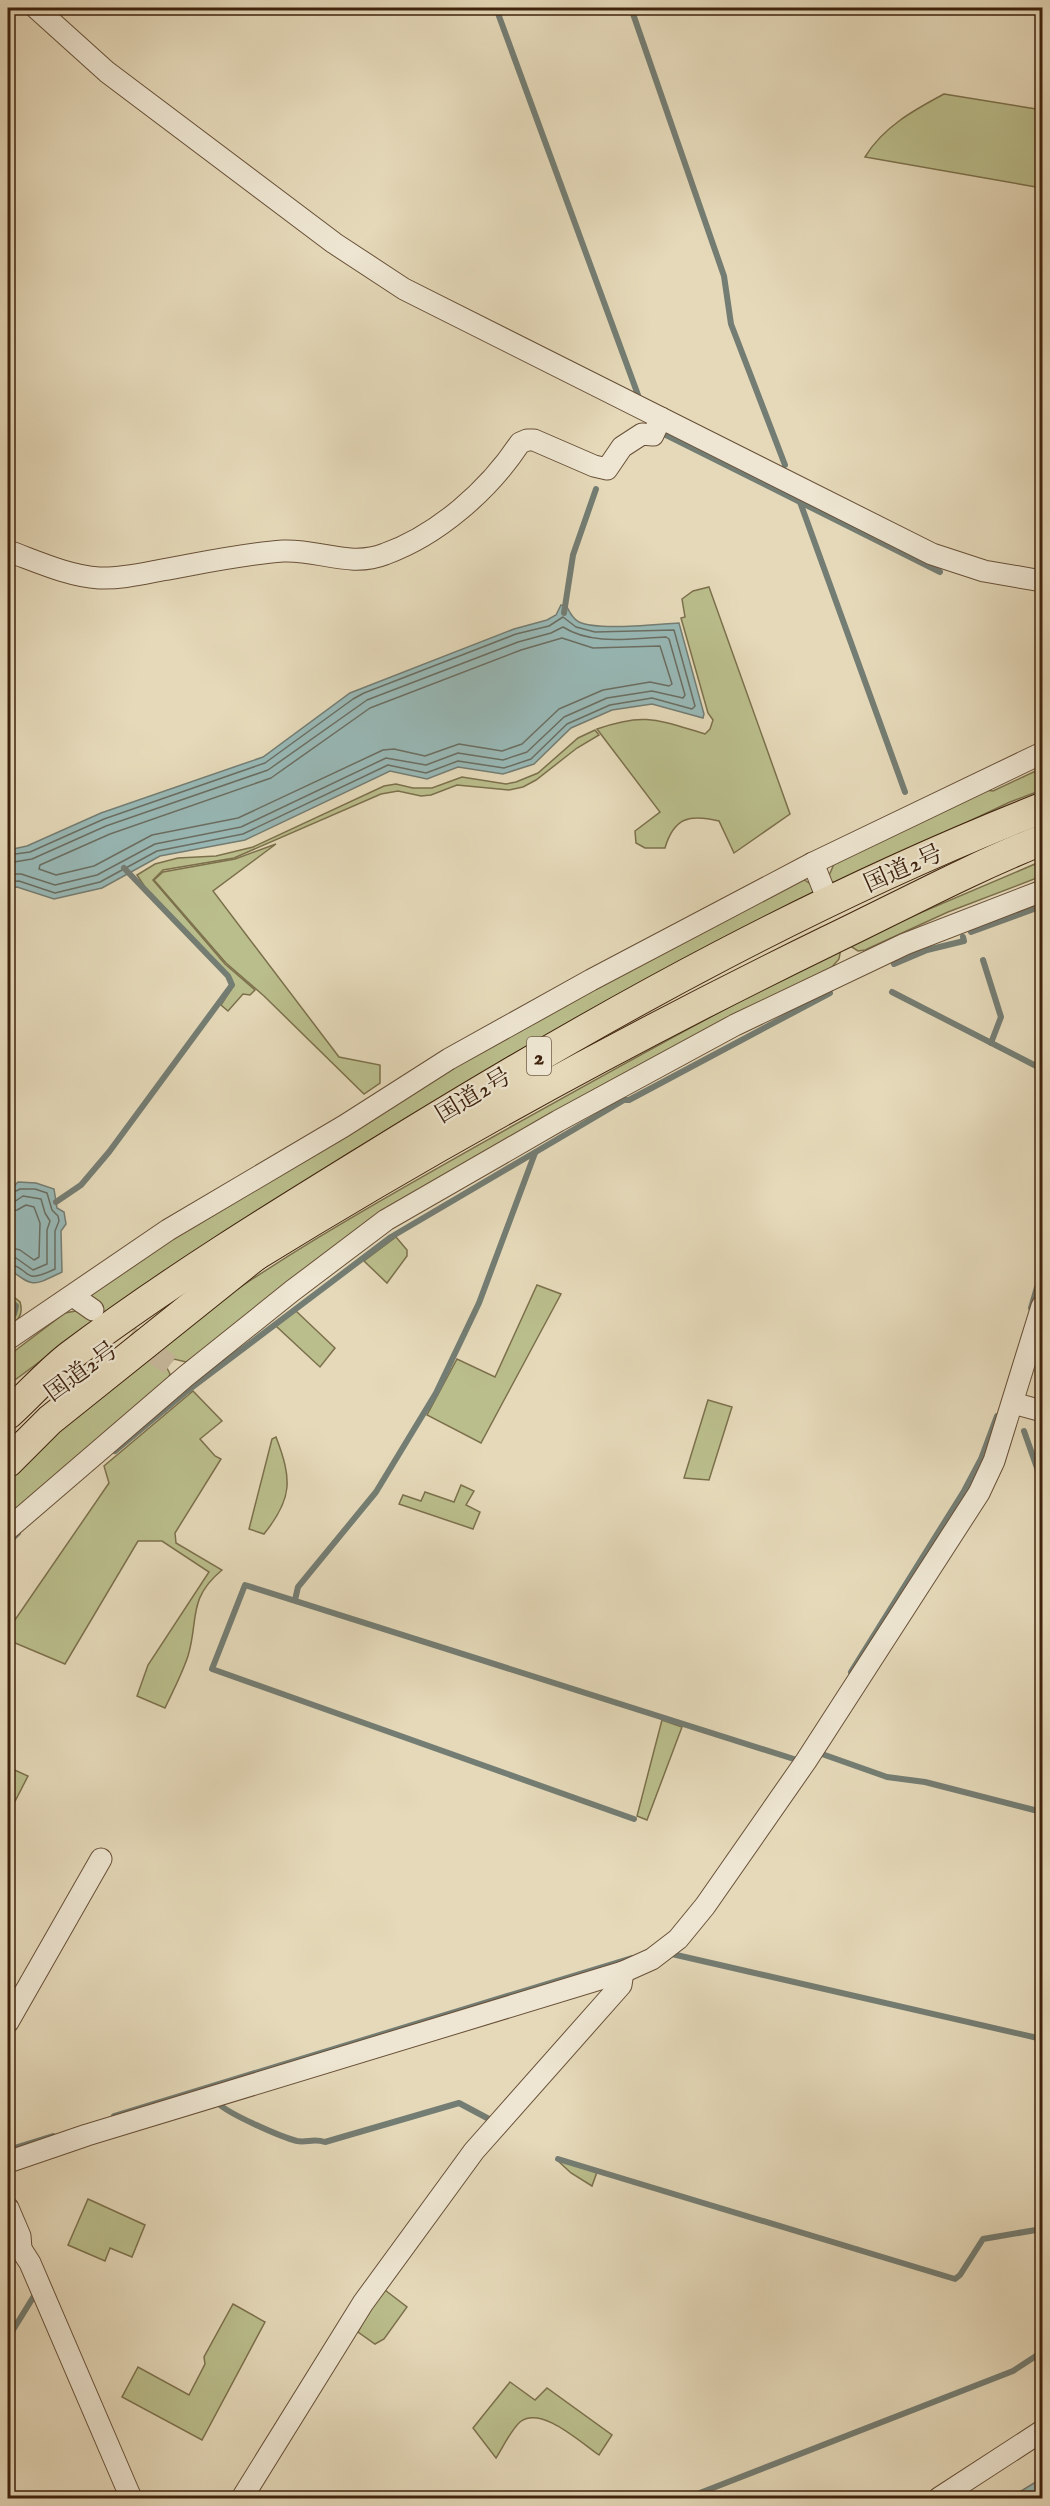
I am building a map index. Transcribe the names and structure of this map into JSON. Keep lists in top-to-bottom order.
{
  "streets": {
    "highway": ["国道2号", "2"]
  }
}
